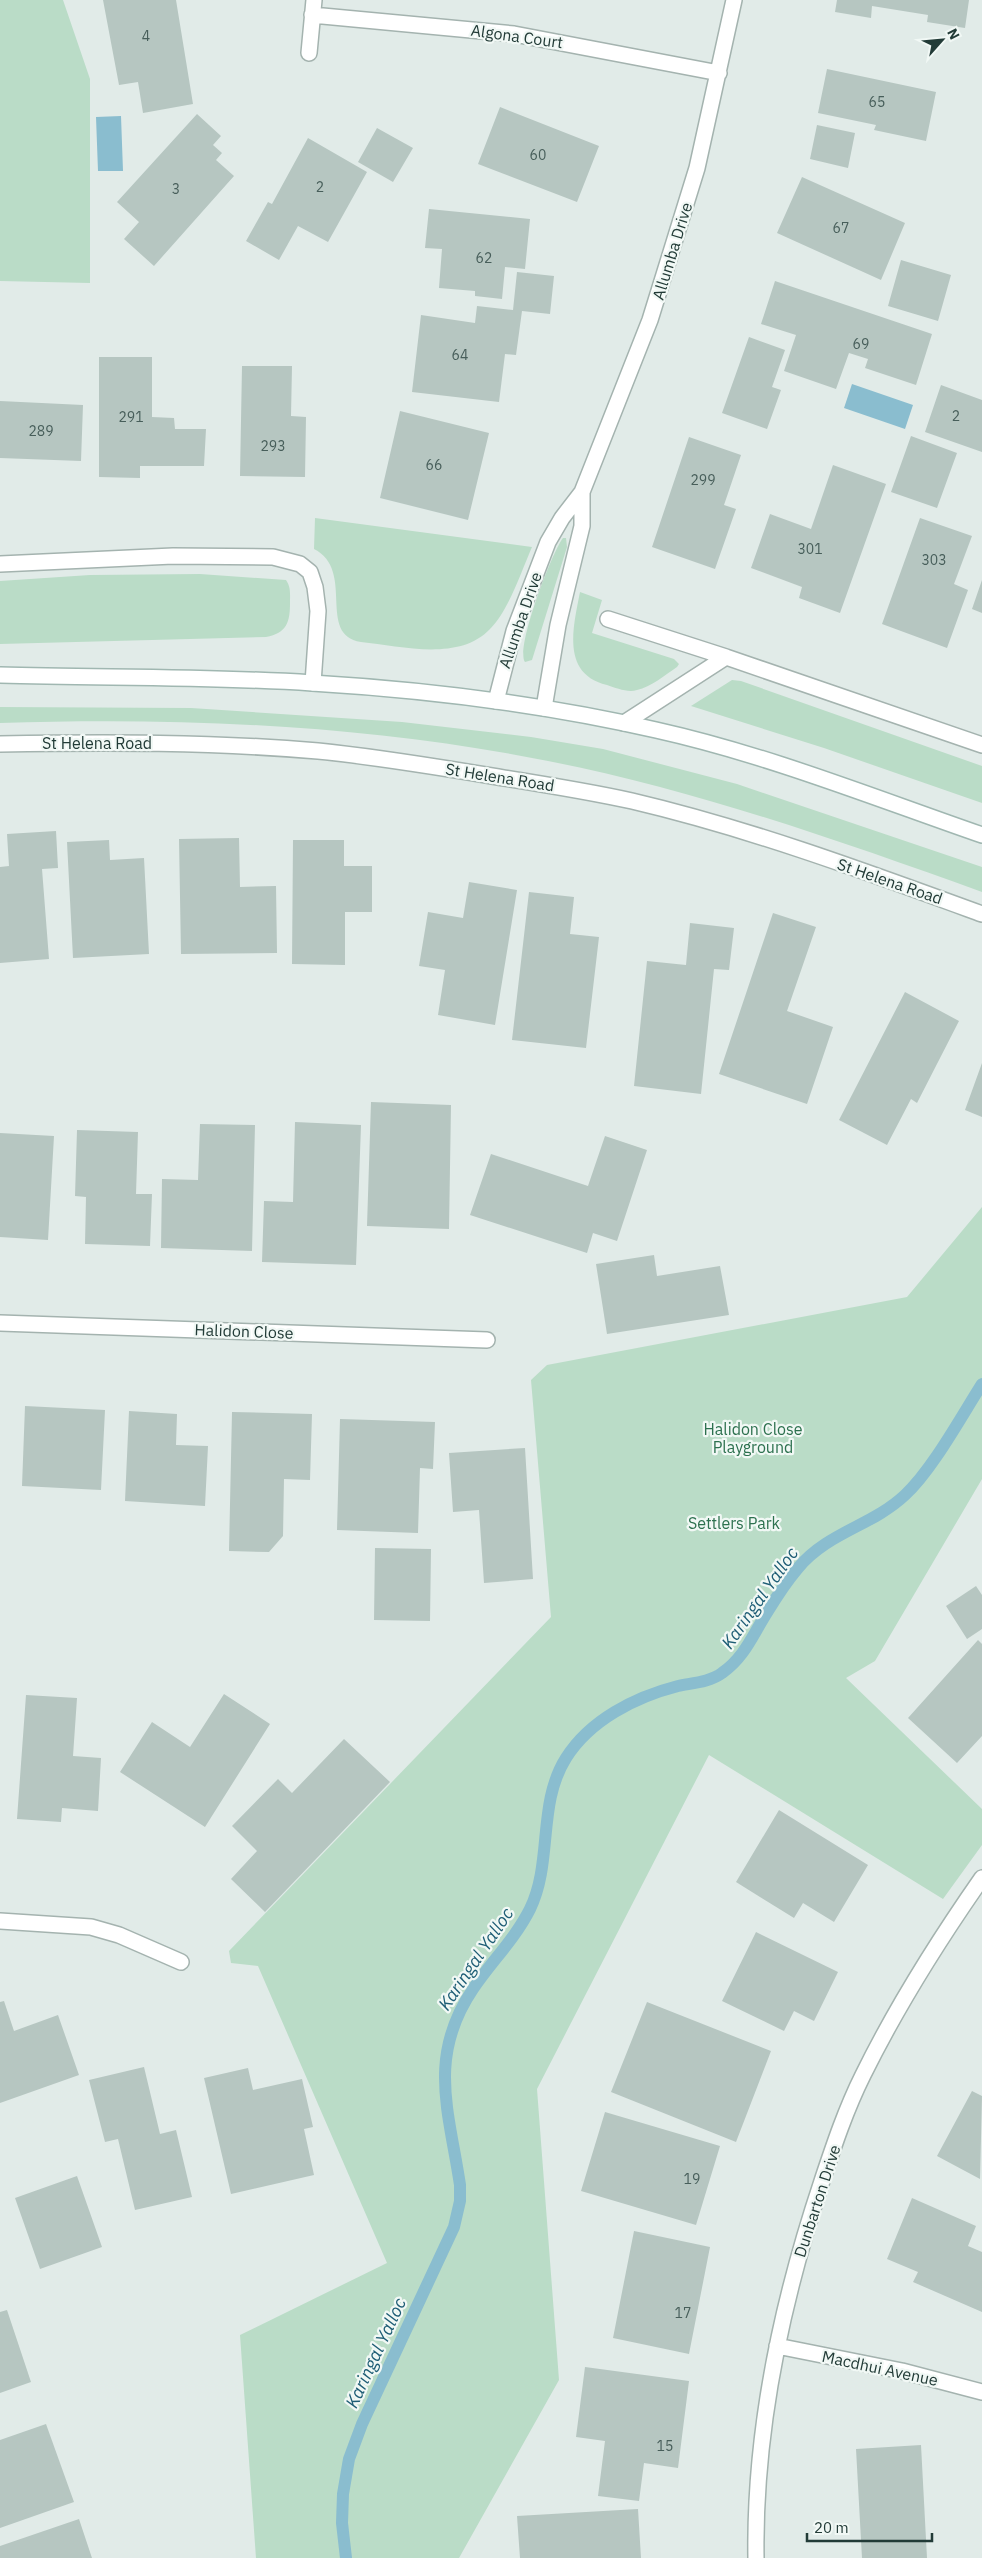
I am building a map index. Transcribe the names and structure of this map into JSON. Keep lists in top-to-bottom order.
{
  "streets": {
    "street": [
      "Algona Court",
      "Allumba Drive",
      "St Helena Road",
      "Halidon Close",
      "Dunbarton Drive",
      "Macdhui Avenue"
    ]
  },
  "crossings": [
    ["Algona Court", "Allumba Drive"],
    ["Dunbarton Drive", "Macdhui Avenue"]
  ],
  "water": ["Karingal Yalloc"],
  "parks": ["Halidon Close Playground", "Settlers Park"],
  "house_numbers": [
    "4",
    "65",
    "60",
    "2",
    "3",
    "67",
    "62",
    "69",
    "64",
    "2",
    "291",
    "289",
    "293",
    "66",
    "299",
    "301",
    "303",
    "19",
    "17",
    "15"
  ],
  "scale_bar": "20 m",
  "north": "top right"
}
